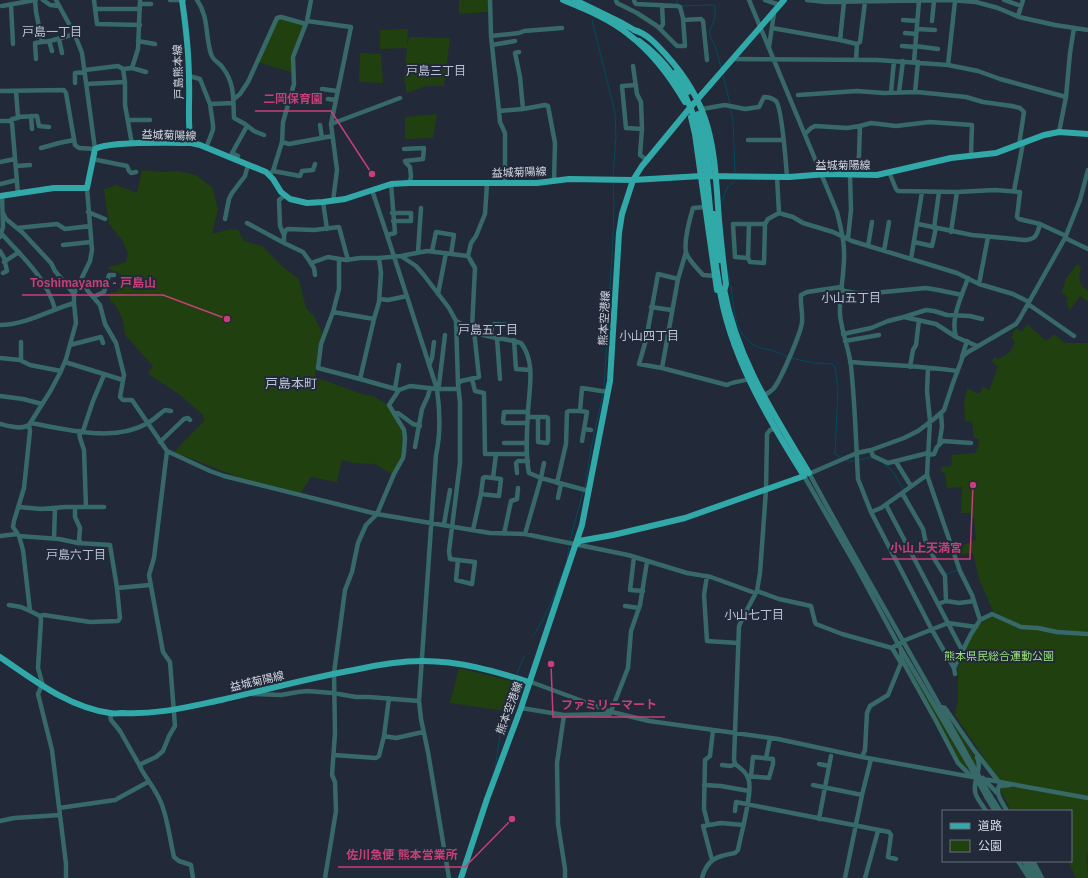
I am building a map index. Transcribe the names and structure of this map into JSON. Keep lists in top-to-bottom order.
{
  "streets": {
    "main road": ["戸島熊本線", "益城菊陽線", "熊本空港線"]
  },
  "crossings": [
    ["戸島熊本線", "益城菊陽線"],
    ["益城菊陽線", "熊本空港線"]
  ],
  "districts": [
    "戸島一丁目",
    "戸島三丁目",
    "小山五丁目",
    "戸島五丁目",
    "小山四丁目",
    "戸島本町",
    "戸島六丁目",
    "小山七丁目"
  ],
  "parks": ["熊本県民総合運動公園"],
  "places": [
    "二岡保育園",
    "Toshimayama - 戸島山",
    "小山上天満宮",
    "ファミリーマート",
    "佐川急便 熊本営業所"
  ],
  "legend": ["道路", "公園"]
}
